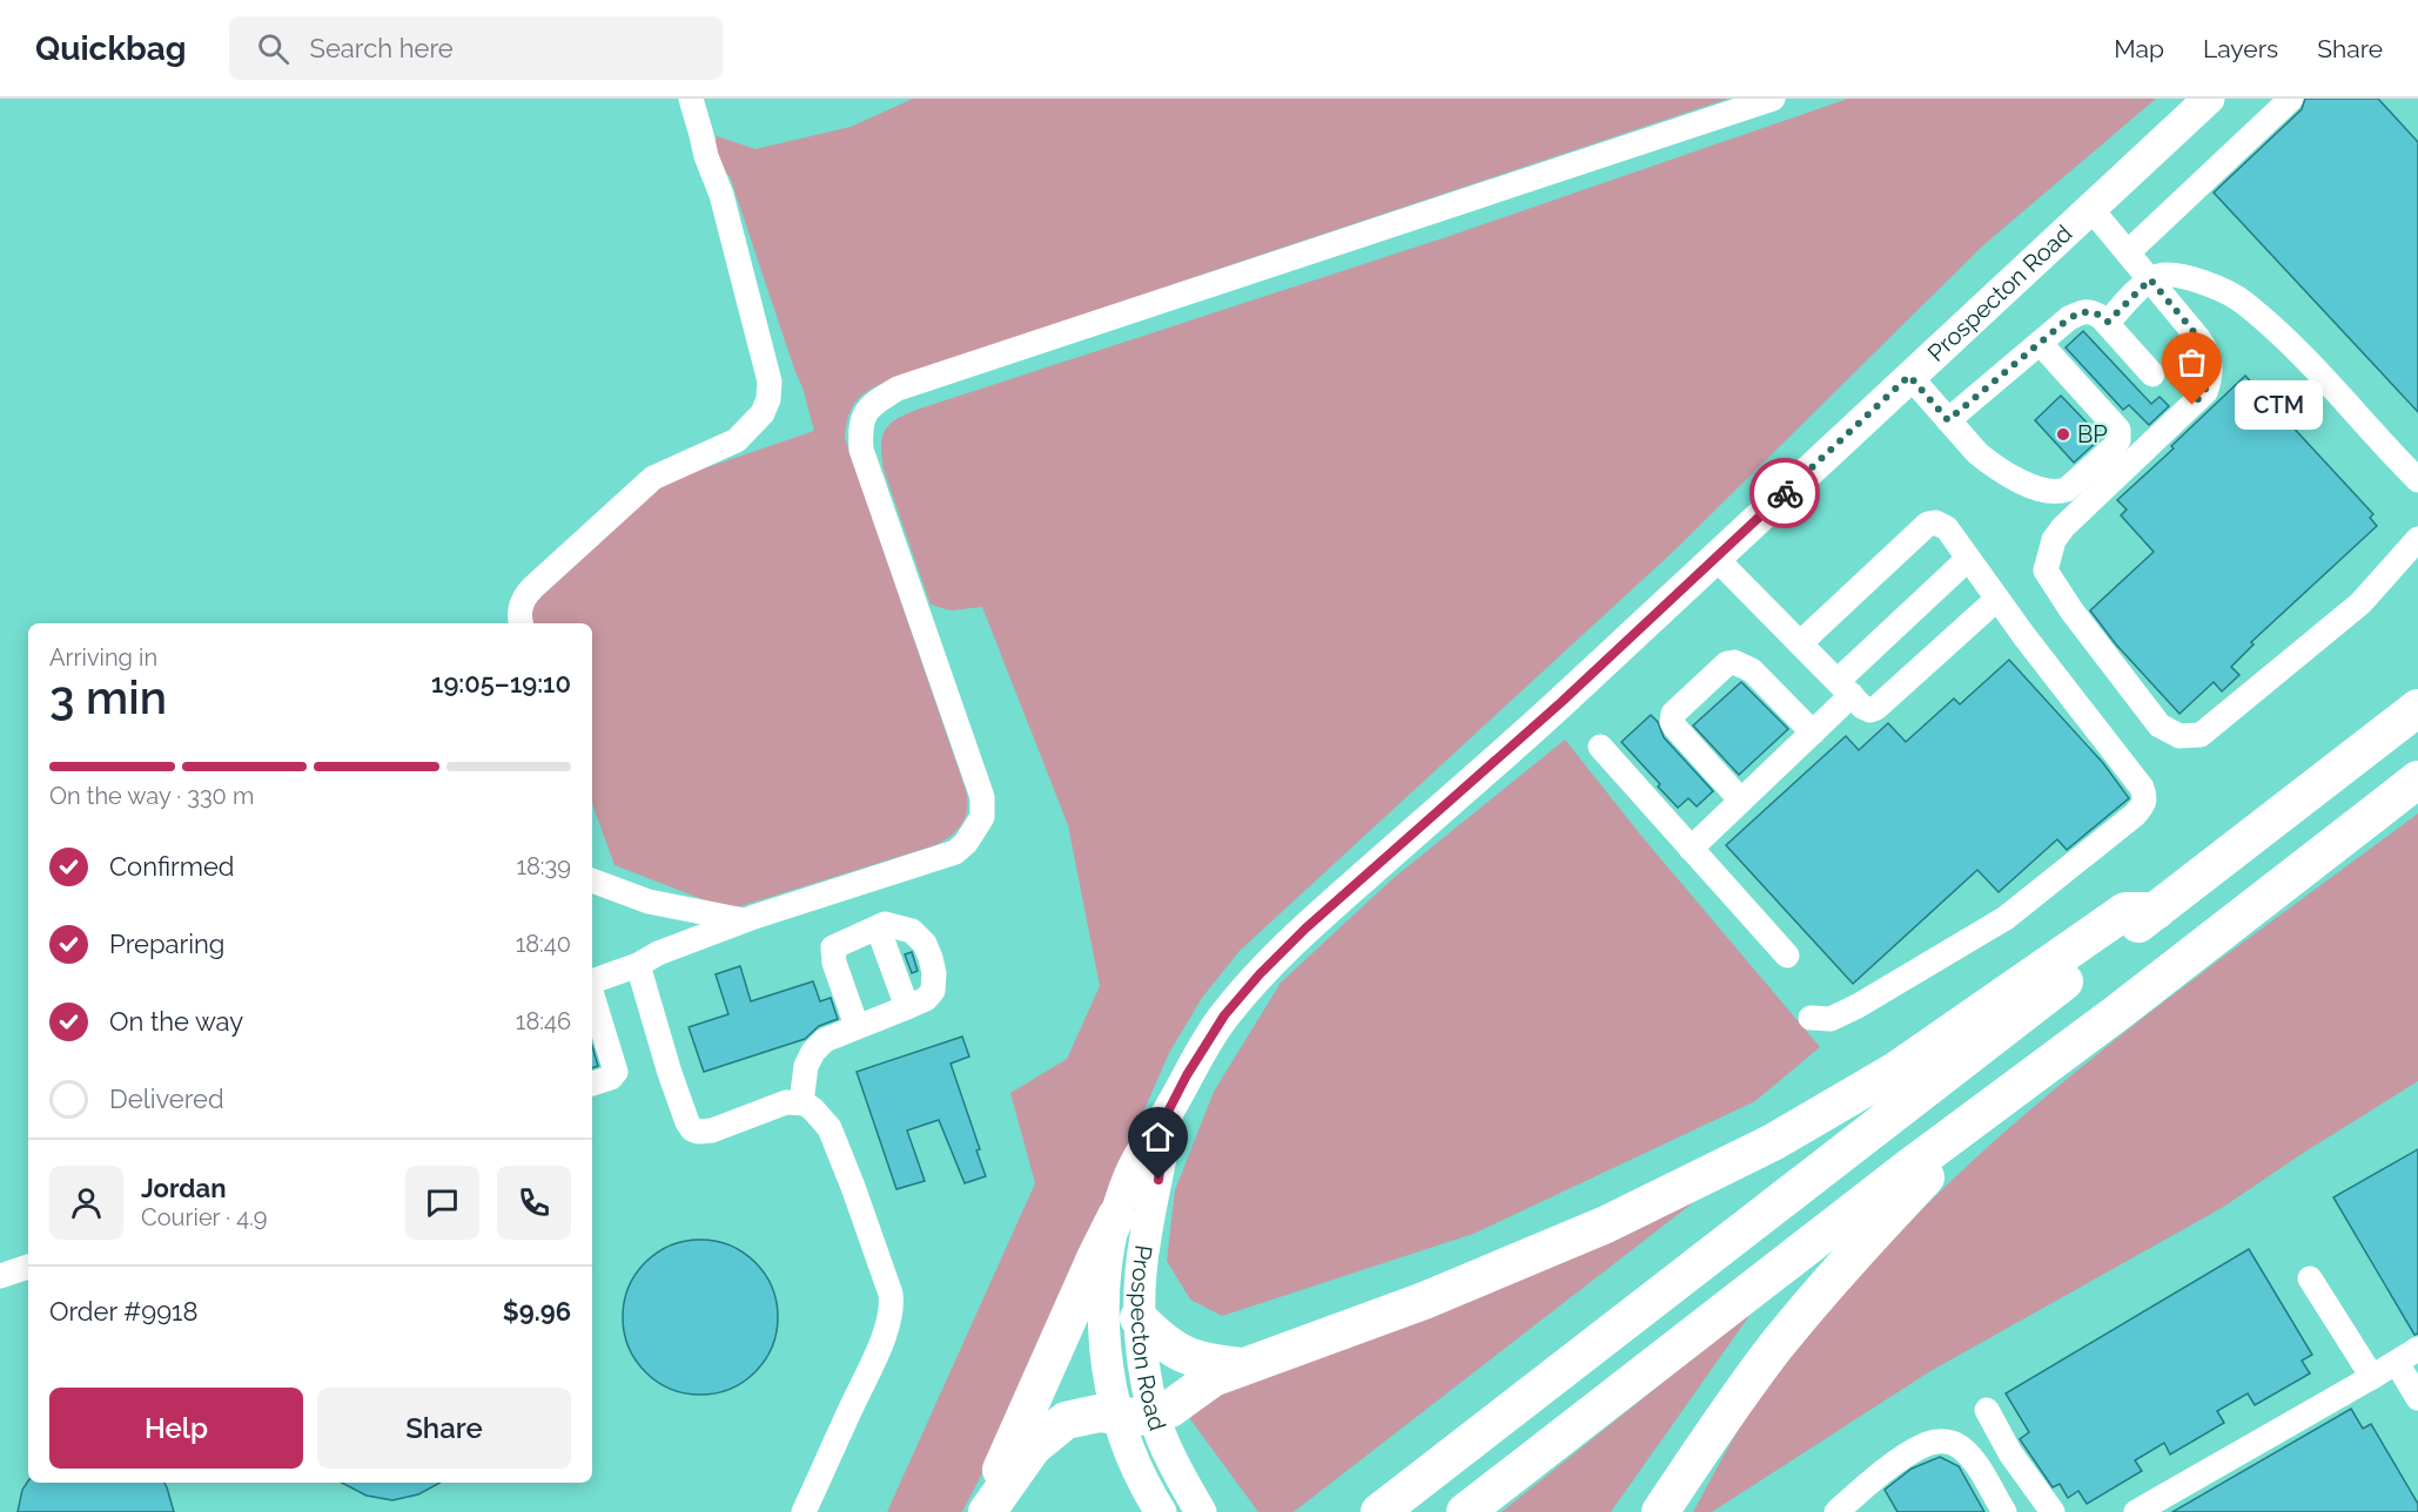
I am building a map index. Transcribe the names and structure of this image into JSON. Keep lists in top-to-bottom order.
{
  "streets": {
    "main road": ["Prospecton Road"]
  },
  "places": ["CTM", "BP"],
  "page": {
    "header": "Quickbag",
    "search": "Search here",
    "nav": ["Map", "Layers", "Share"],
    "bubble": "CTM",
    "heading": ["3 min", "Arriving in", "19:05–19:10"],
    "panel": [
      "Jordan",
      "Courier · 4.9",
      "Order #9918",
      "$9.96"
    ],
    "bar": "On the way · 330 m",
    "list": [
      ["Confirmed", "18:39"],
      ["Preparing", "18:40"],
      ["On the way", "18:46"],
      "Delivered"
    ],
    "buttons": ["Help", "Share"]
  }
}
